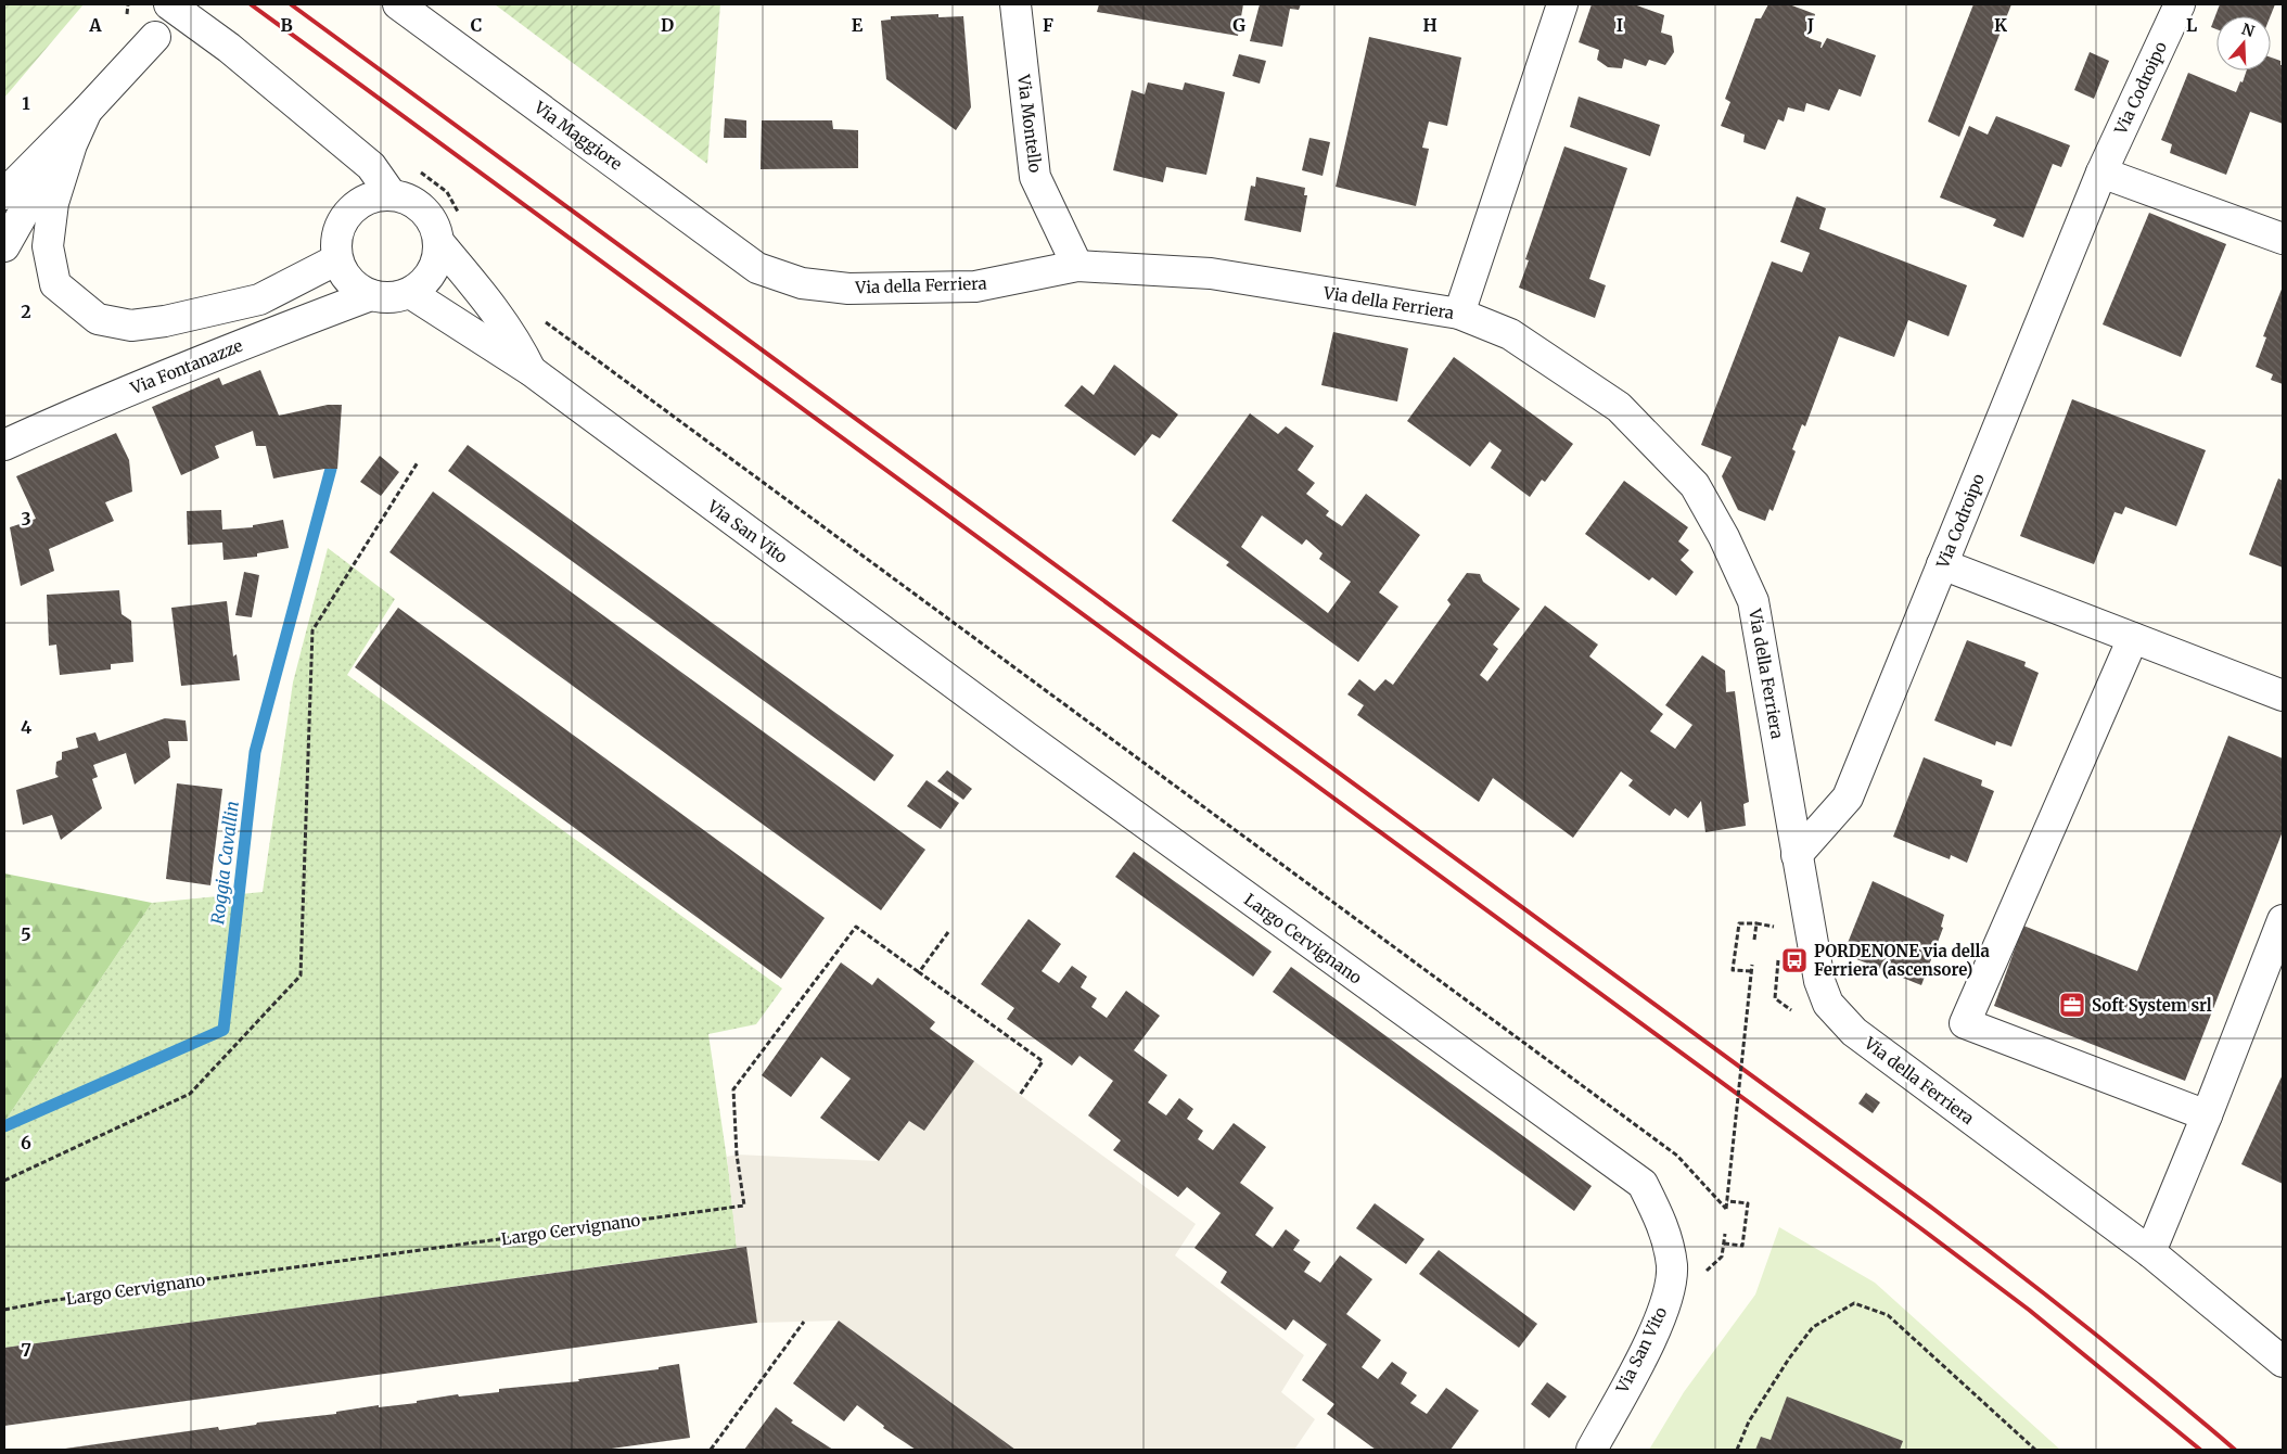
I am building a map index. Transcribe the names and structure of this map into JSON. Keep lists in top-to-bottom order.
{
  "streets": {
    "street": [
      "Via Codroipo",
      "Via Montello",
      "Via Maggiore",
      "Via della Ferriera",
      "Via Fontanazze",
      "Via San Vito",
      "Largo Cervignano"
    ]
  },
  "crossings": [
    ["Via Codroipo", "Via della Ferriera"],
    ["Via Montello", "Via della Ferriera"],
    ["Via Maggiore", "Via della Ferriera"],
    ["Via Fontanazze", "Via San Vito"],
    ["Via San Vito", "Largo Cervignano"]
  ],
  "water": ["Roggia Cavallin"],
  "places": {
    "bus stop": ["PORDENONE via della Ferriera (ascensore)"],
    "office": ["Soft System srl"]
  },
  "north": "top",
  "grid": {
    "columns": [
      "A",
      "B",
      "C",
      "D",
      "E",
      "F",
      "G",
      "H",
      "I",
      "J",
      "K",
      "L"
    ],
    "rows": [
      "1",
      "2",
      "3",
      "4",
      "5",
      "6",
      "7"
    ]
  }
}
